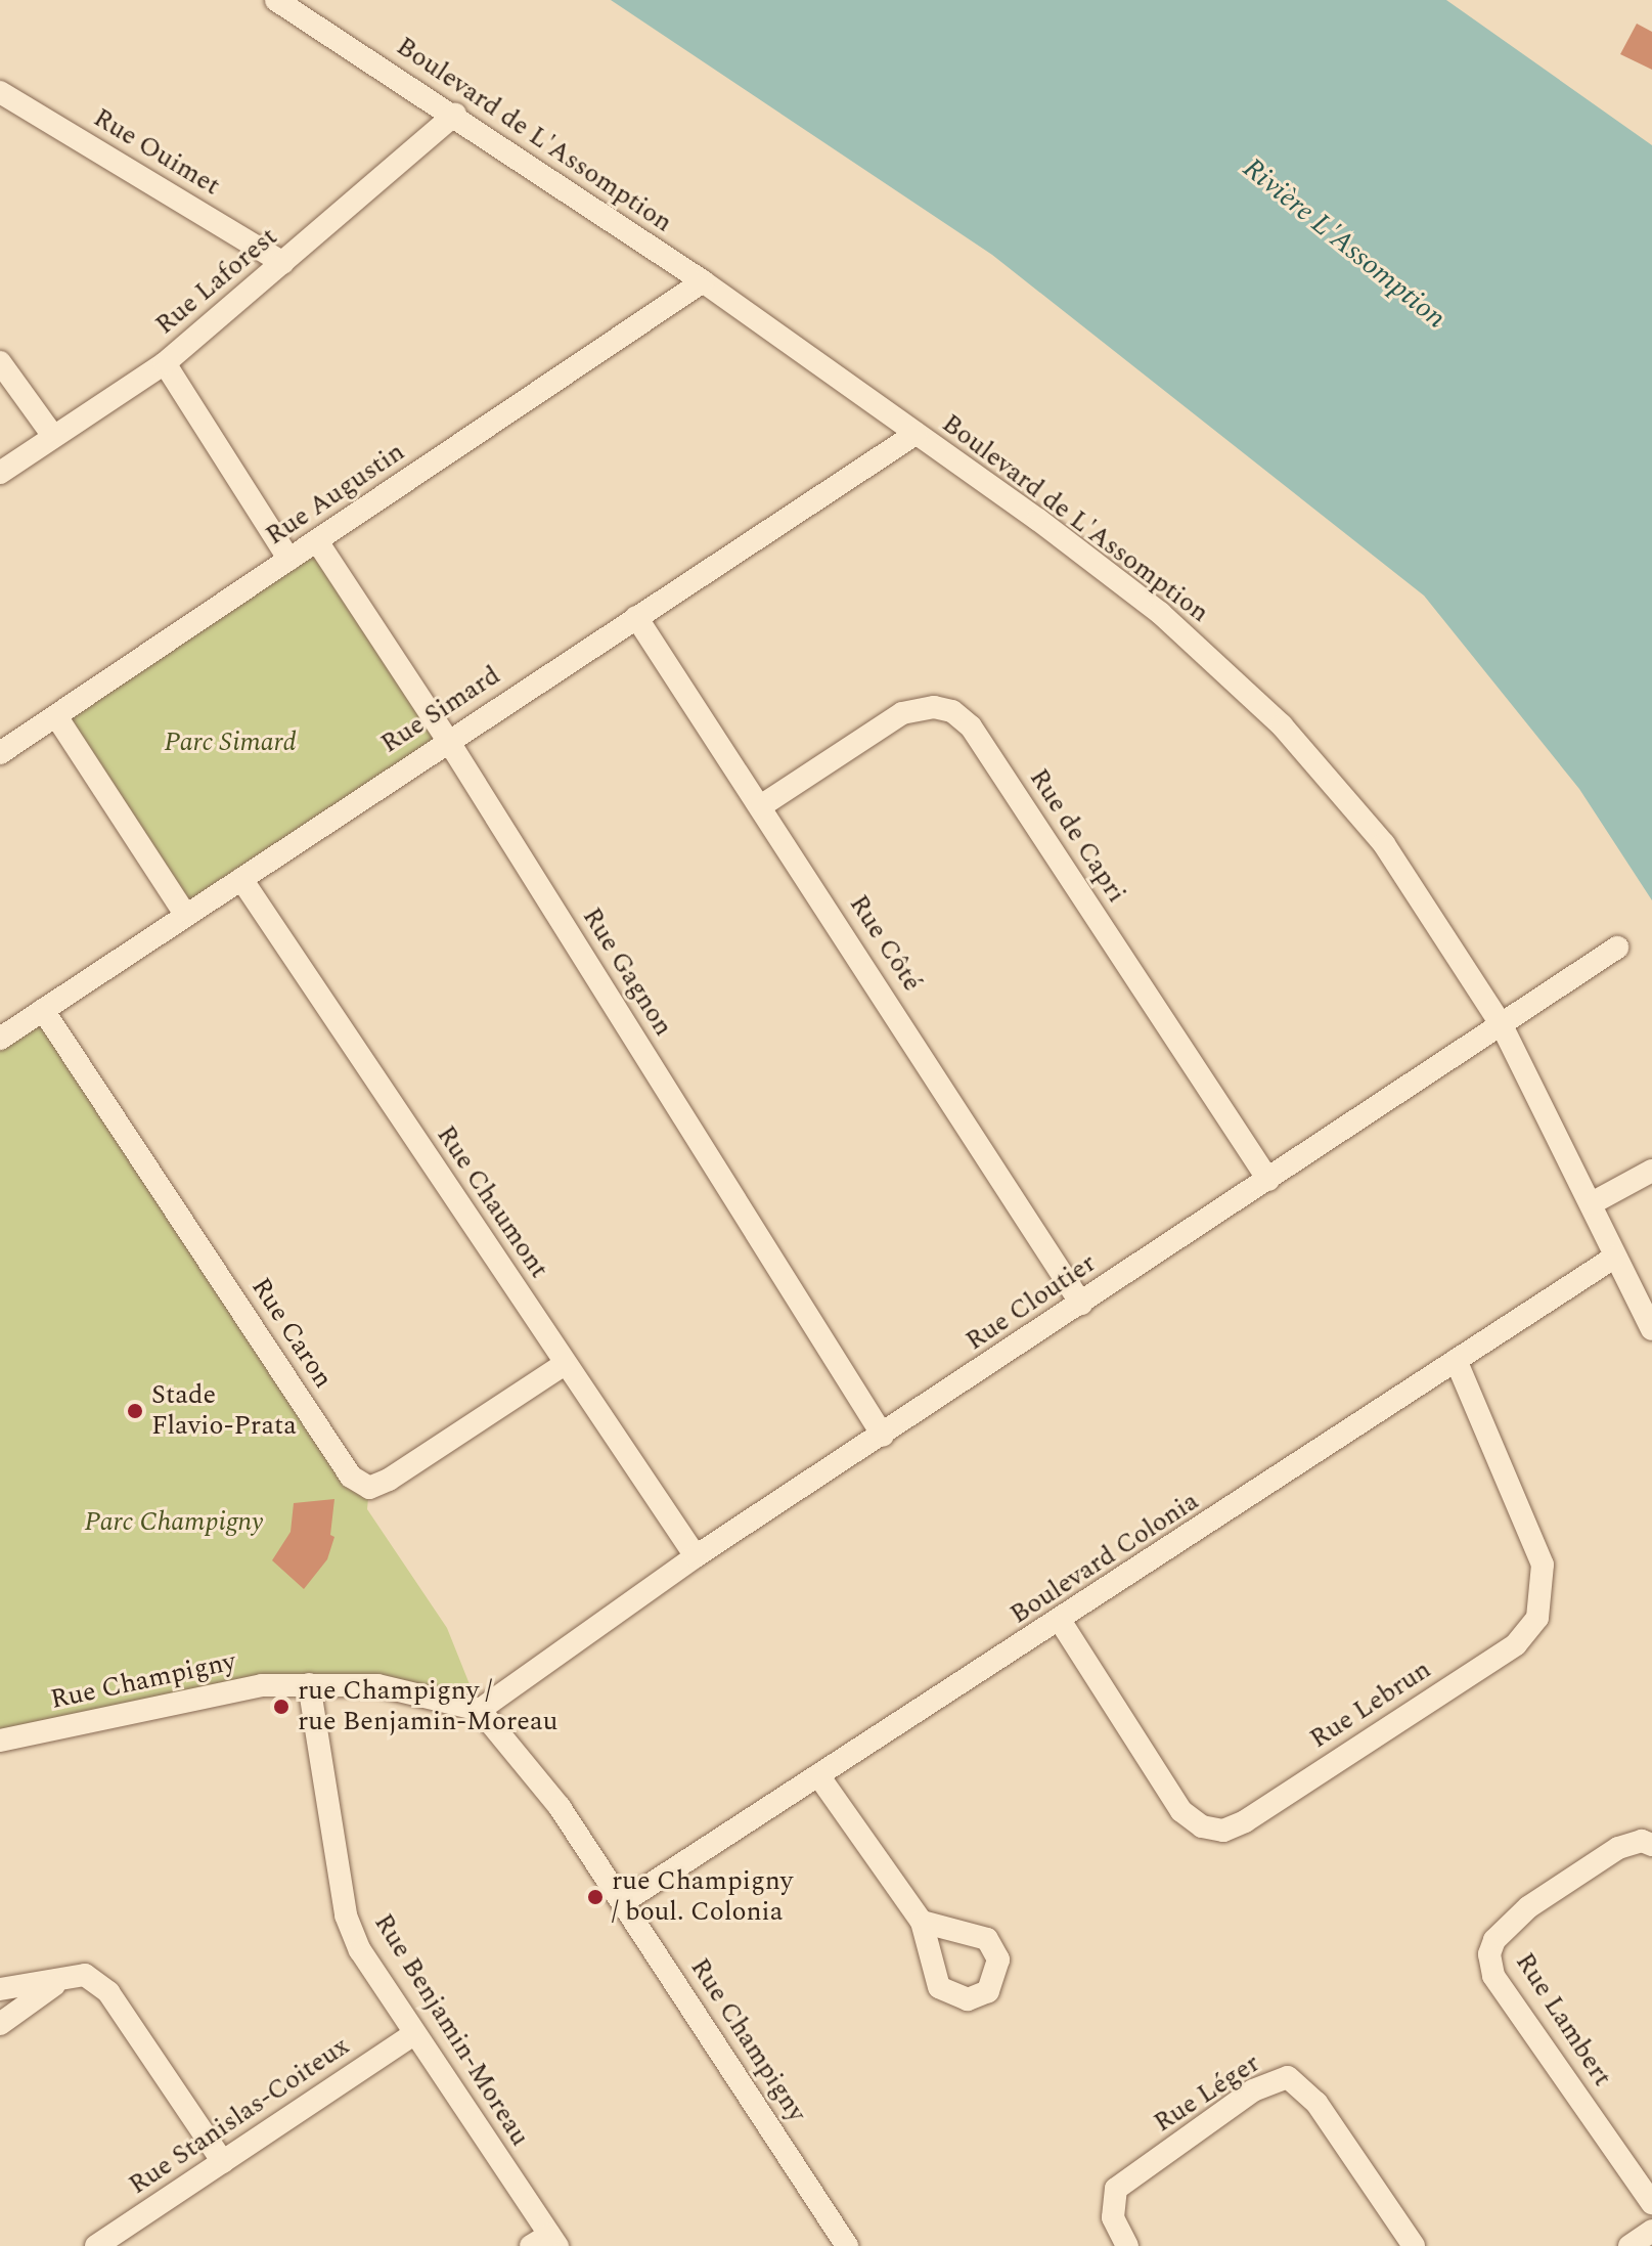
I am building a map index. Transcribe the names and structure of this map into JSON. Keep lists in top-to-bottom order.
{
  "streets": {
    "street": [
      "Boulevard de L'Assomption",
      "Rue Ouimet",
      "Rue Laforest",
      "Rue Augustin",
      "Rue Simard",
      "Rue de Capri",
      "Rue Côté",
      "Rue Gagnon",
      "Rue Chaumont",
      "Rue Cloutier",
      "Rue Caron",
      "Boulevard Colonia",
      "Rue Champigny",
      "Rue Lebrun",
      "Rue Lambert",
      "Rue Benjamin-Moreau",
      "Rue Léger",
      "Rue Stanislas-Coiteux"
    ]
  },
  "crossings": [
    ["Boulevard de L'Assomption", "Rue Laforest"],
    ["Boulevard de L'Assomption", "Rue Augustin"],
    ["Boulevard de L'Assomption", "Rue Simard"],
    ["Boulevard de L'Assomption", "Rue Cloutier"],
    ["Boulevard de L'Assomption", "Boulevard Colonia"],
    ["Rue Ouimet", "Rue Laforest"],
    ["Rue Augustin", "Rue Gagnon"],
    ["Rue Simard", "Rue Côté"],
    ["Rue Simard", "Rue Gagnon"],
    ["Rue Simard", "Rue Chaumont"],
    ["Rue Simard", "Rue Caron"],
    ["Rue de Capri", "Rue Côté"],
    ["Rue de Capri", "Rue Cloutier"],
    ["Rue Côté", "Rue Cloutier"],
    ["Rue Gagnon", "Rue Cloutier"],
    ["Rue Chaumont", "Rue Cloutier"],
    ["Rue Chaumont", "Rue Caron"],
    ["Rue Cloutier", "Rue Champigny"],
    ["Boulevard Colonia", "Rue Champigny"],
    ["Boulevard Colonia", "Rue Lebrun"],
    ["Rue Champigny", "Rue Benjamin-Moreau"],
    ["Rue Benjamin-Moreau", "Rue Stanislas-Coiteux"]
  ],
  "water": ["Rivière L'Assomption"],
  "parks": ["Parc Simard", "Parc Champigny"],
  "places": ["Stade Flavio-Prata", "rue Champigny / rue Benjamin-Moreau", "rue Champigny / boul. Colonia"]
}
